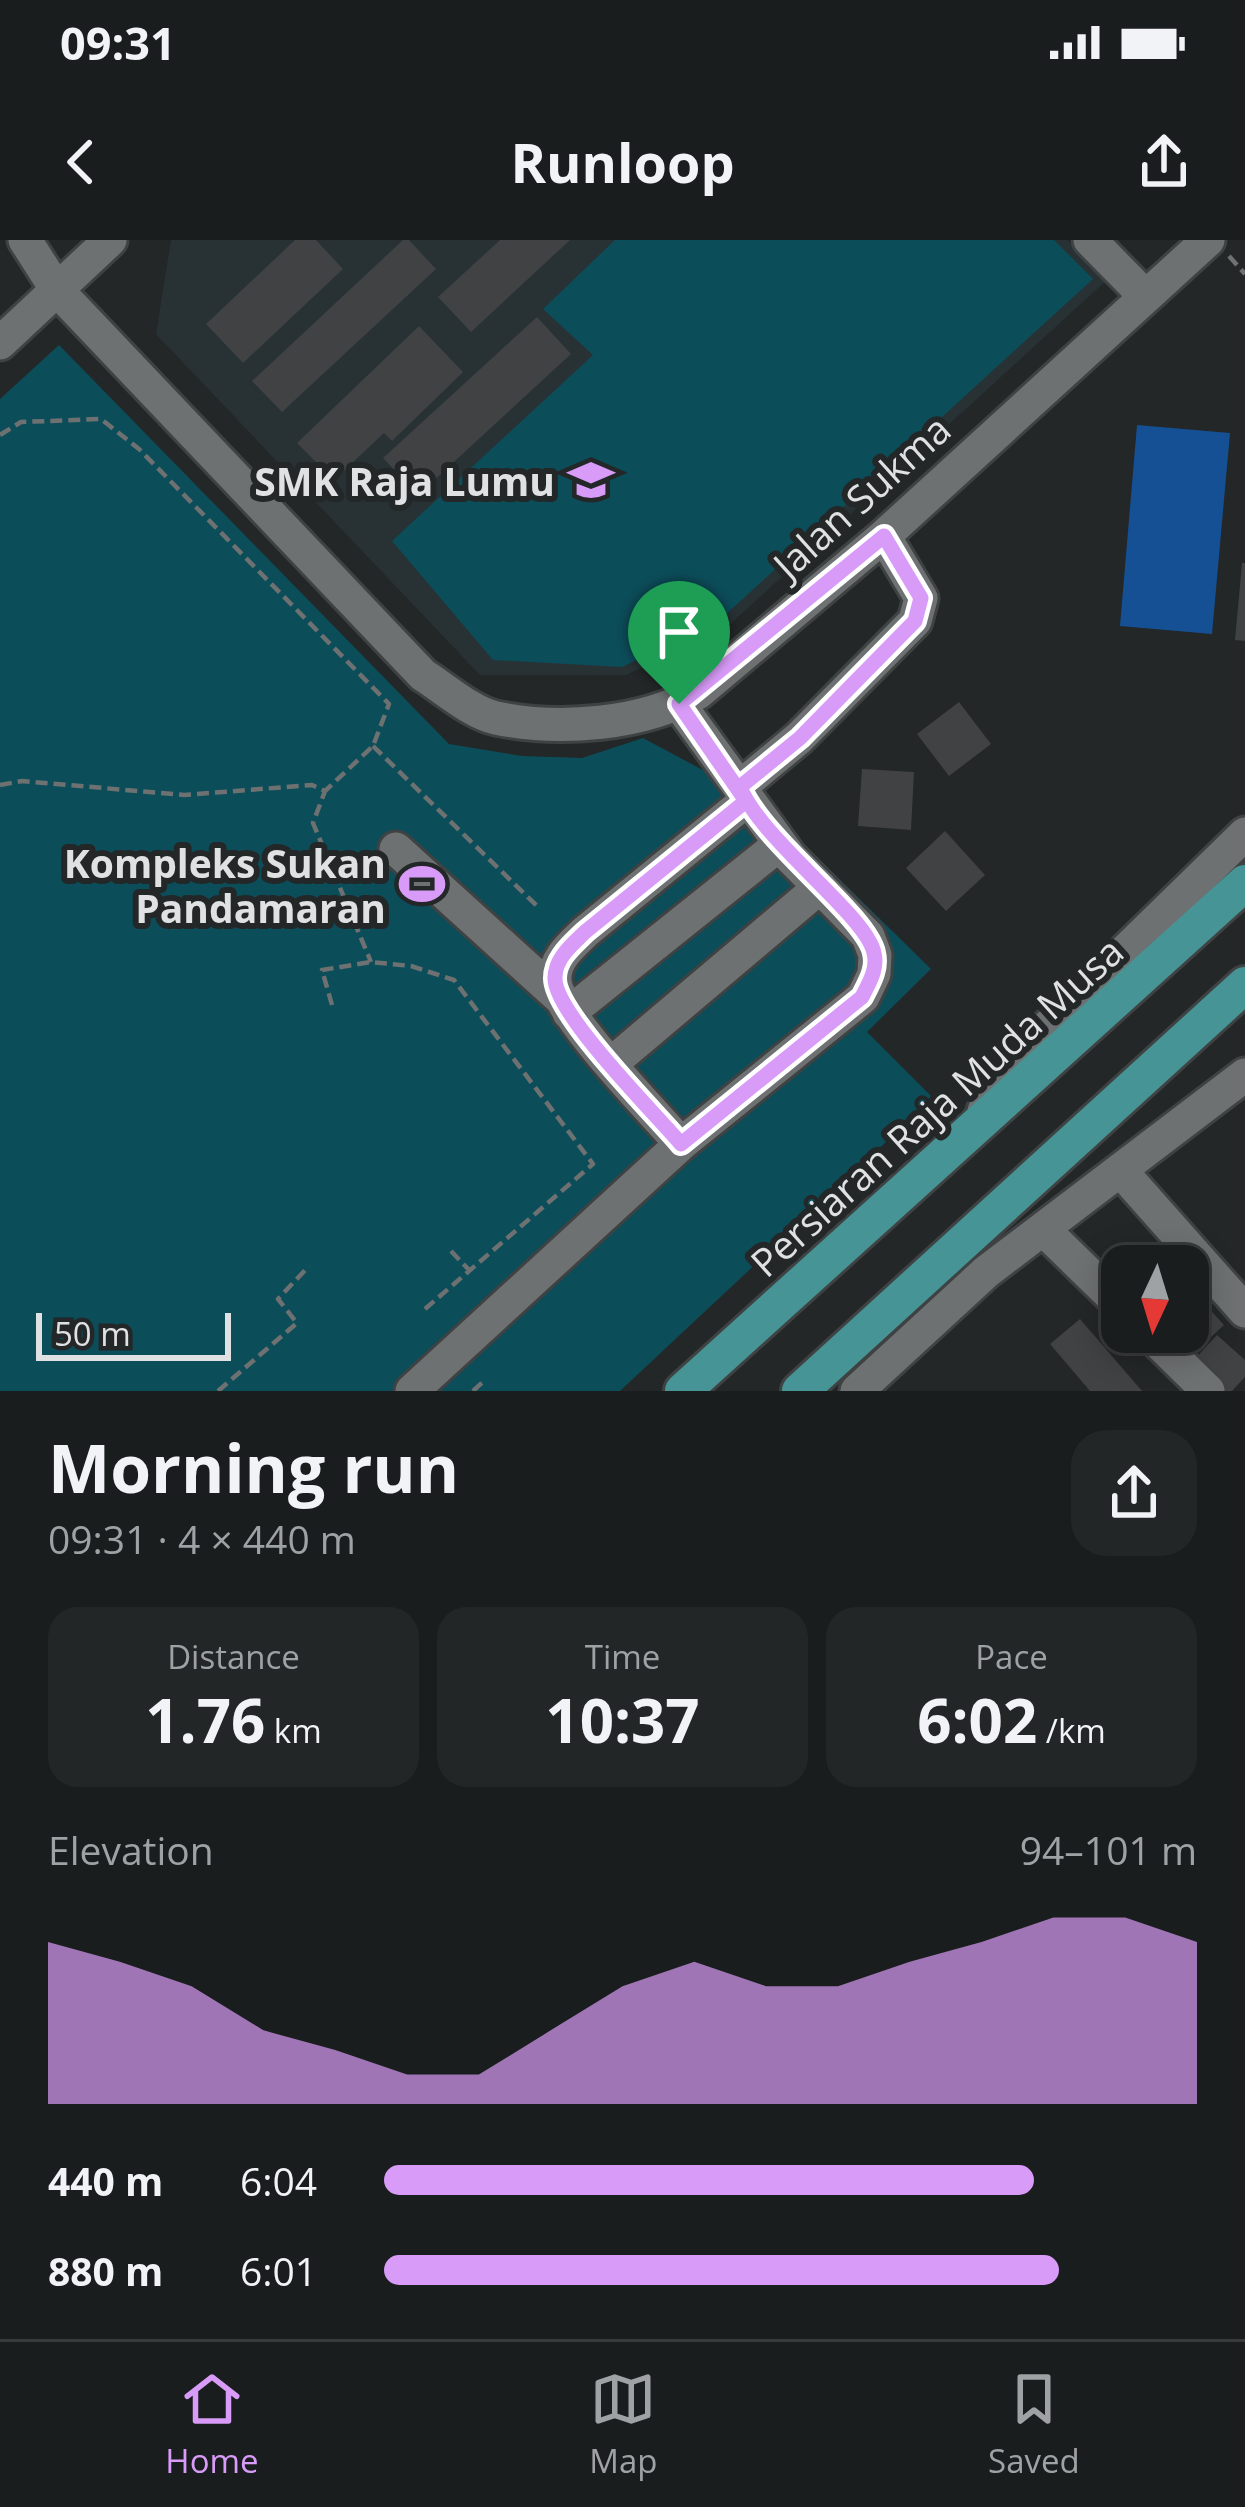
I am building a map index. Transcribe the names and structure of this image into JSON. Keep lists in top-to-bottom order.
{
  "streets": {
    "main road": ["Persiaran Raja Muda Musa"],
    "street": ["Jalan Sukma"]
  },
  "places": {
    "school or university": ["SMK Raja Lumu"],
    "sports": ["Kompleks Sukan Pandamaran"]
  },
  "scale_bar": "50 m",
  "north": "bottom",
  "page": {
    "status": "09:31",
    "header": "Runloop",
    "scale": "50 m",
    "heading": ["Morning run", "09:31 · 4 × 440 m"],
    "stats": [
      ["Distance", "1.76 km"],
      ["Time", "10:37"],
      ["Pace", "6:02 /km"]
    ],
    "chart": ["Elevation", "94–101 m"],
    "list": [
      {
        "name": "440 m",
        "note": "6:04"
      },
      {
        "name": "880 m",
        "note": "6:01"
      }
    ],
    "tabs": ["Home", "Map", "Saved"]
  }
}
